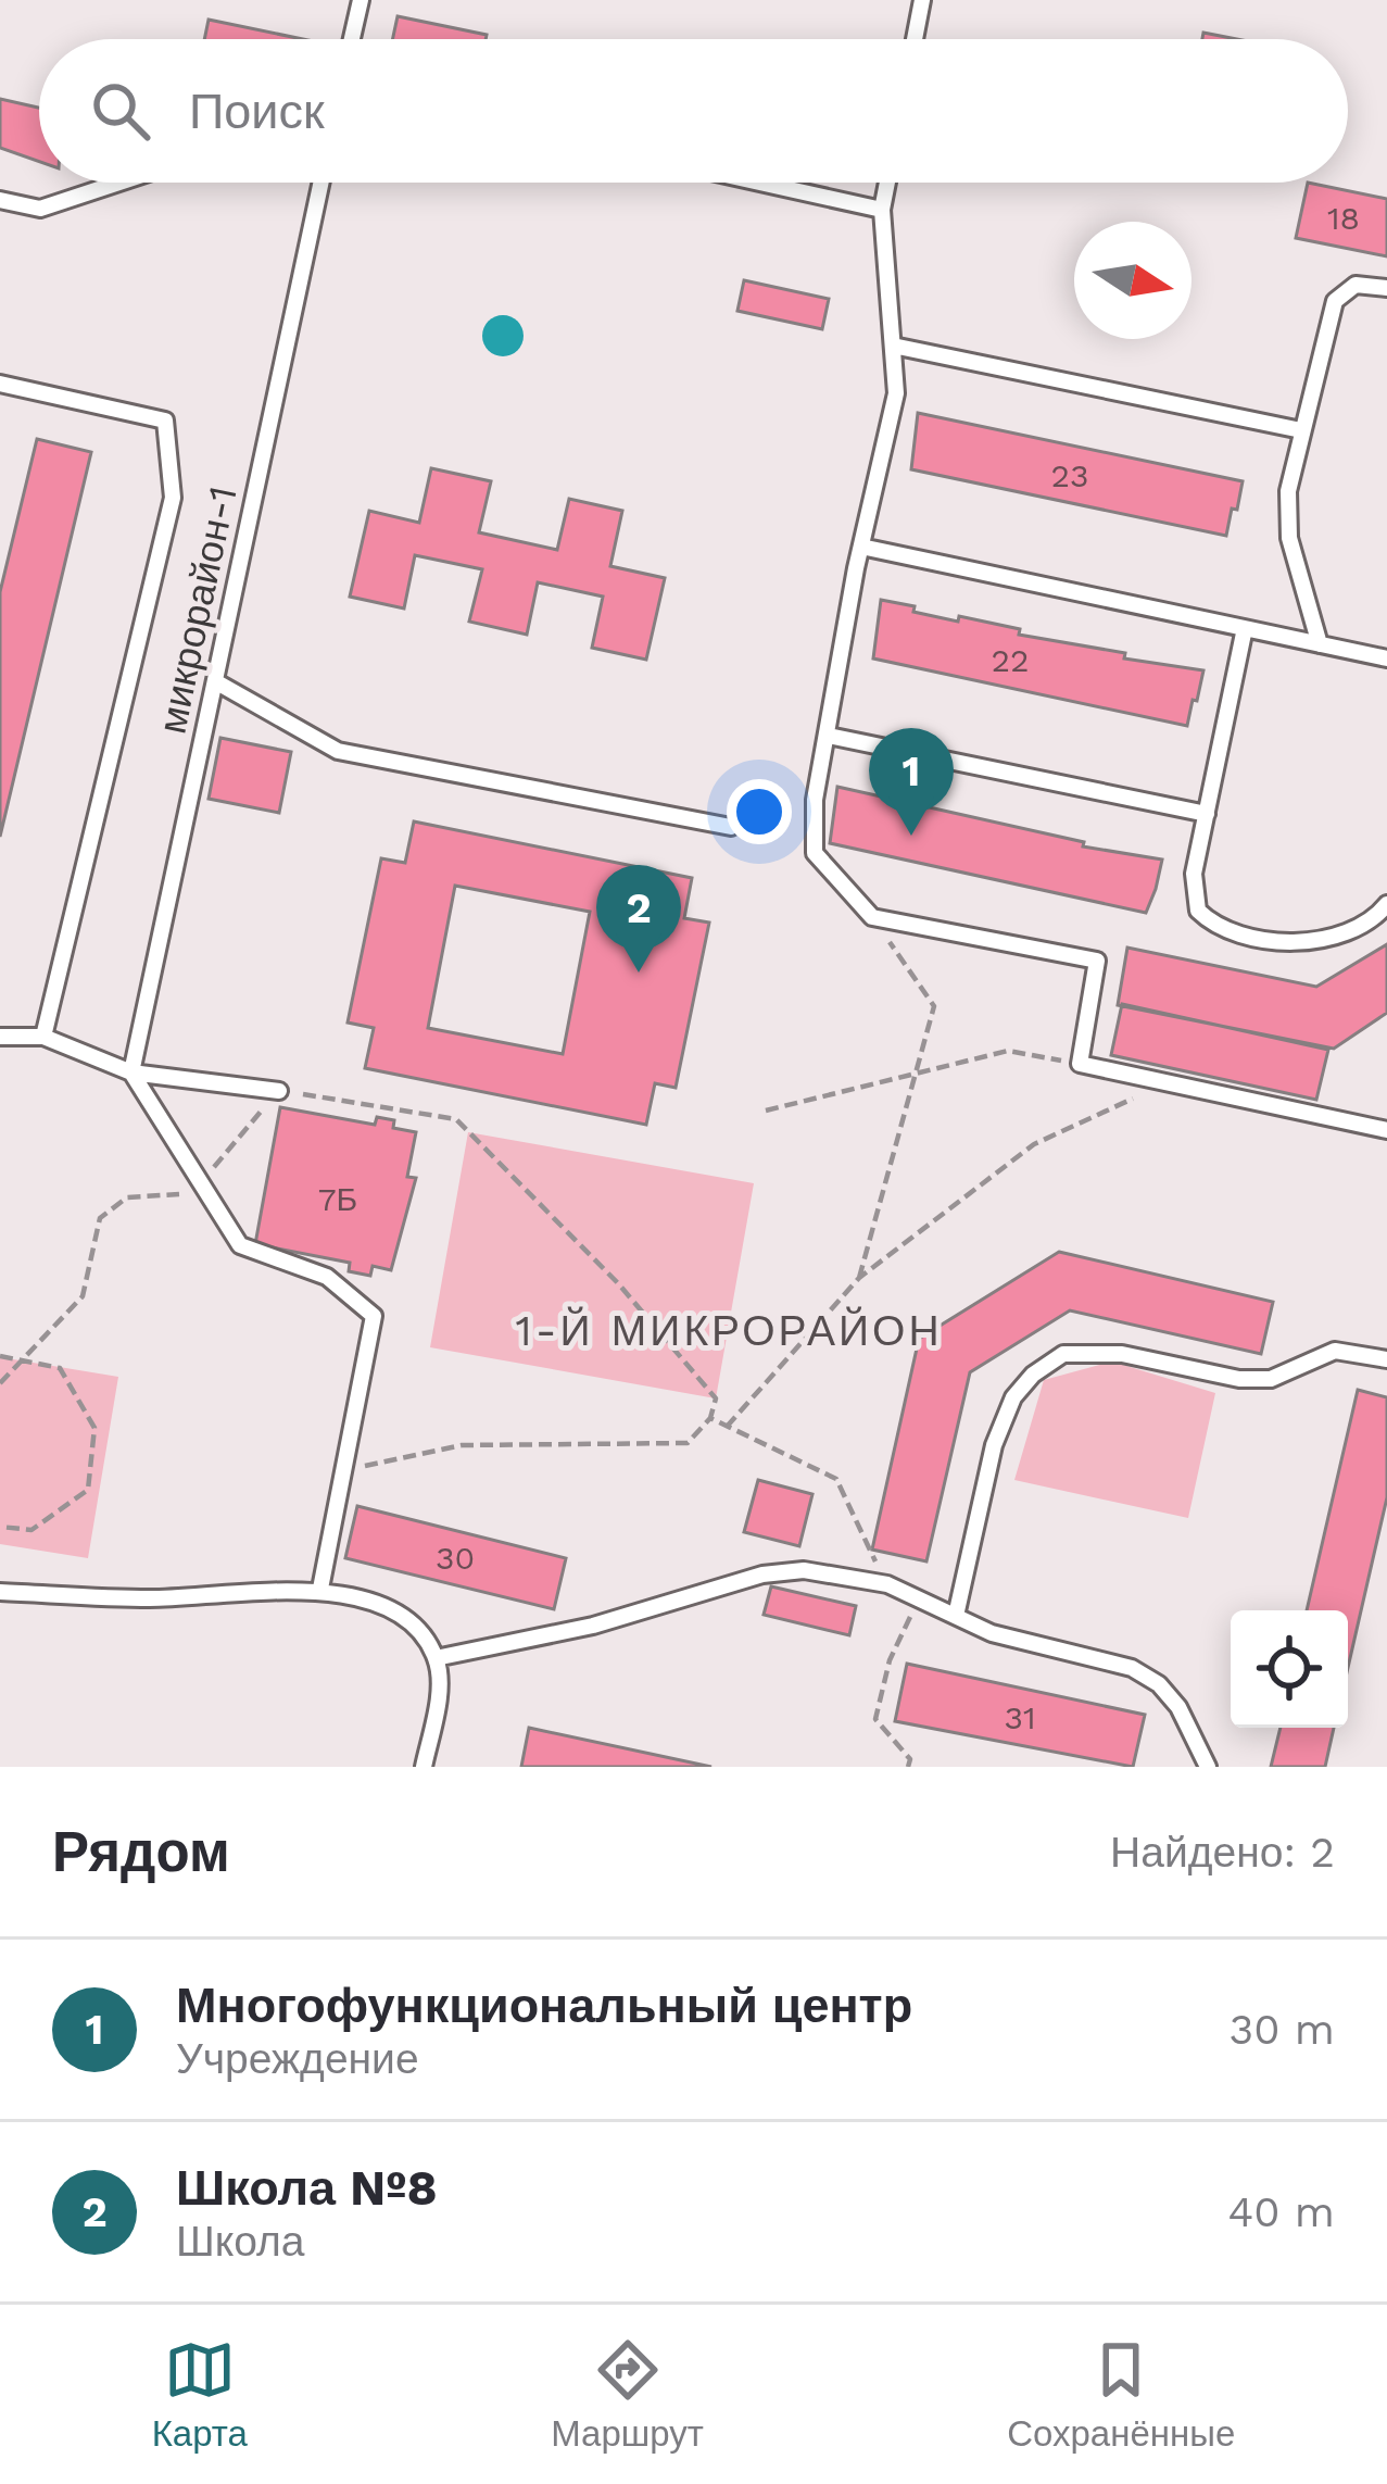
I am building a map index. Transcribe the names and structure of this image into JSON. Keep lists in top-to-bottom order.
{
  "streets": {
    "lane": ["микрорайон-1"]
  },
  "districts": ["1-Й МИКРОРАЙОН"],
  "house_numbers": [
    "18",
    "23",
    "22",
    "7Б",
    "30",
    "31"
  ],
  "north": "right",
  "page": {
    "search": "Поиск",
    "pins": ["1", "2"],
    "heading": ["Рядом", "Найдено: 2"],
    "list": [
      {
        "mark": "1",
        "name": "Многофункциональный центр",
        "note": "Учреждение",
        "value": "30 m"
      },
      {
        "mark": "2",
        "name": "Школа №8",
        "note": "Школа",
        "value": "40 m"
      }
    ],
    "nav": ["Карта", "Маршрут", "Сохранённые"]
  }
}
